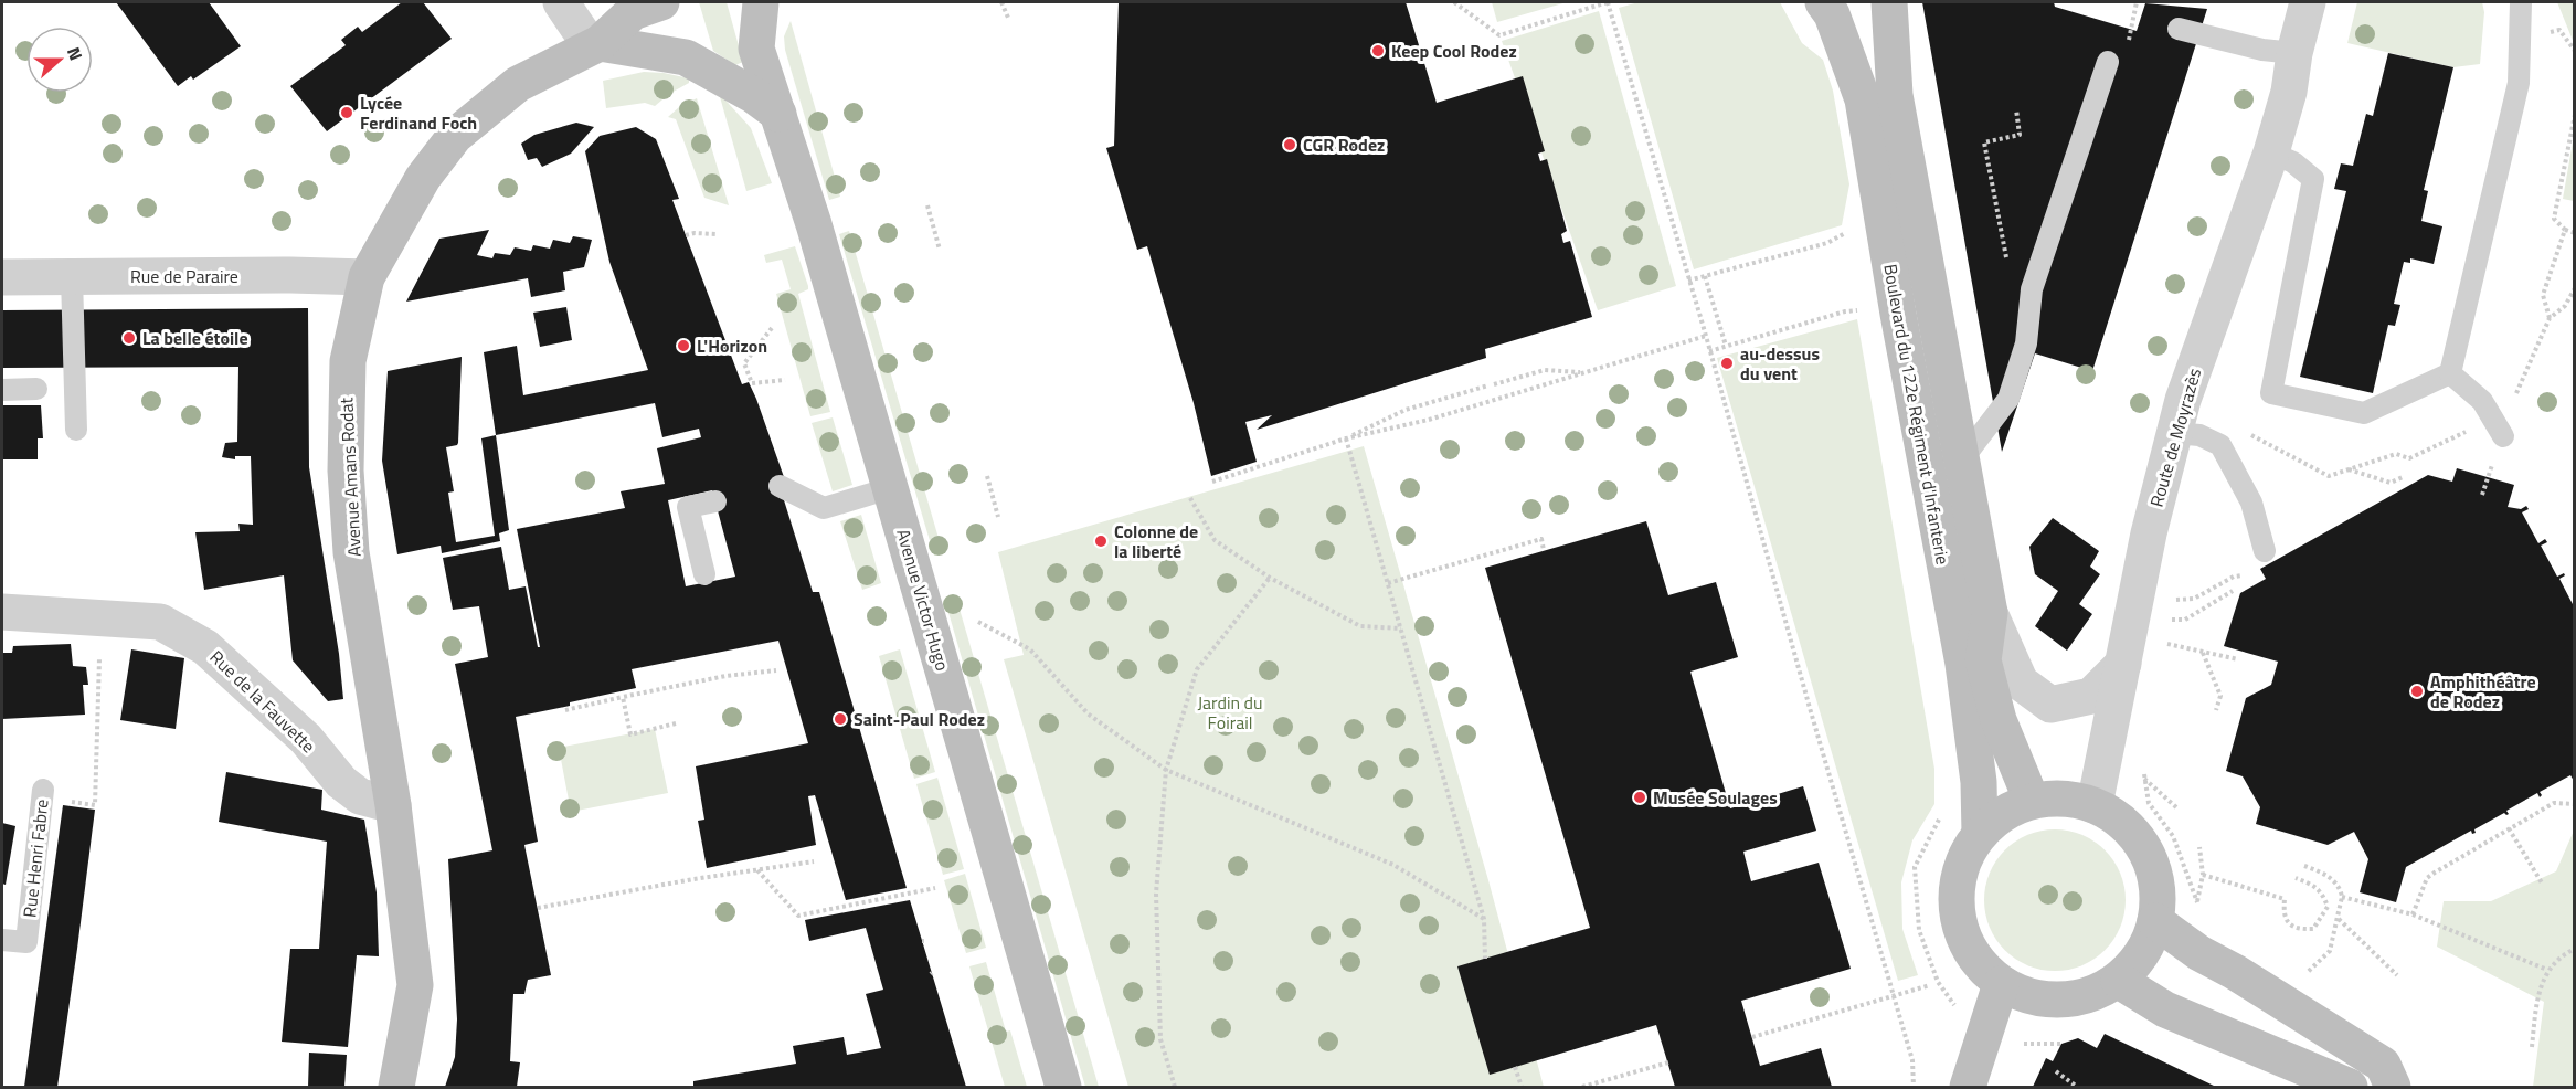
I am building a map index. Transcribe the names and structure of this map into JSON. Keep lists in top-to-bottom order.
{
  "streets": {
    "main road": ["Boulevard du 122e Régiment d'Infanterie", "Avenue Amans Rodat", "Avenue Victor Hugo"],
    "street": ["Rue de Paraire", "Route de Moyrazès", "Rue de la Fauvette"],
    "lane": ["Rue Henri Fabre"]
  },
  "crossings": [
    ["Rue de Paraire", "Avenue Amans Rodat"],
    ["Boulevard du 122e Régiment d'Infanterie", "Route de Moyrazès"],
    ["Avenue Amans Rodat", "Rue de la Fauvette"]
  ],
  "parks": ["Jardin du Foirail"],
  "places": [
    "Keep Cool Rodez",
    "Lycée Ferdinand Foch",
    "CGR Rodez",
    "La belle étoile",
    "L'Horizon",
    "au-dessus du vent",
    "Colonne de la liberté",
    "Amphithéâtre de Rodez",
    "Saint-Paul Rodez",
    "Musée Soulages"
  ],
  "north": "right"
}
